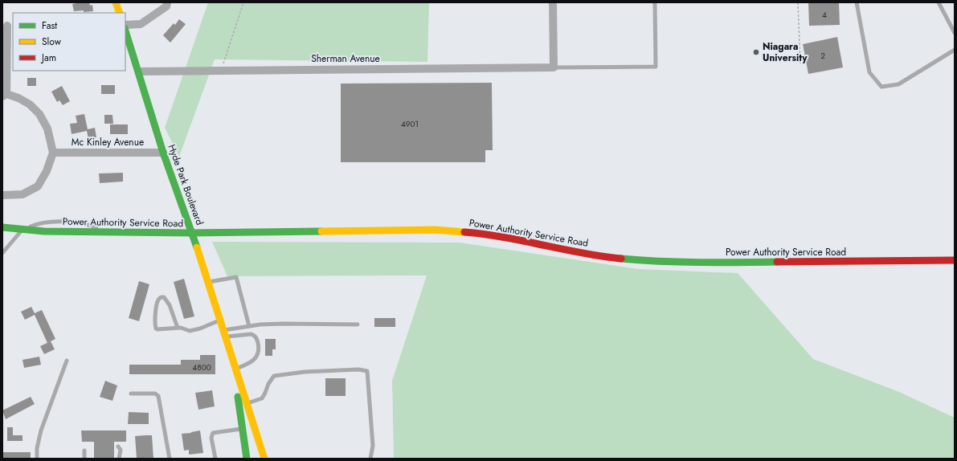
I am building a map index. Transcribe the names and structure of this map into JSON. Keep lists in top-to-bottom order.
{
  "streets": {
    "street": [
      "Sherman Avenue",
      "Mc Kinley Avenue",
      "Hyde Park Boulevard",
      "Power Authority Service Road"
    ]
  },
  "crossings": [
    ["Sherman Avenue", "Hyde Park Boulevard"],
    ["Mc Kinley Avenue", "Hyde Park Boulevard"],
    ["Hyde Park Boulevard", "Power Authority Service Road"]
  ],
  "places": ["Niagara University"],
  "house_numbers": [
    "4",
    "2",
    "4901",
    "4800"
  ],
  "legend": ["Fast", "Slow", "Jam"]
}
